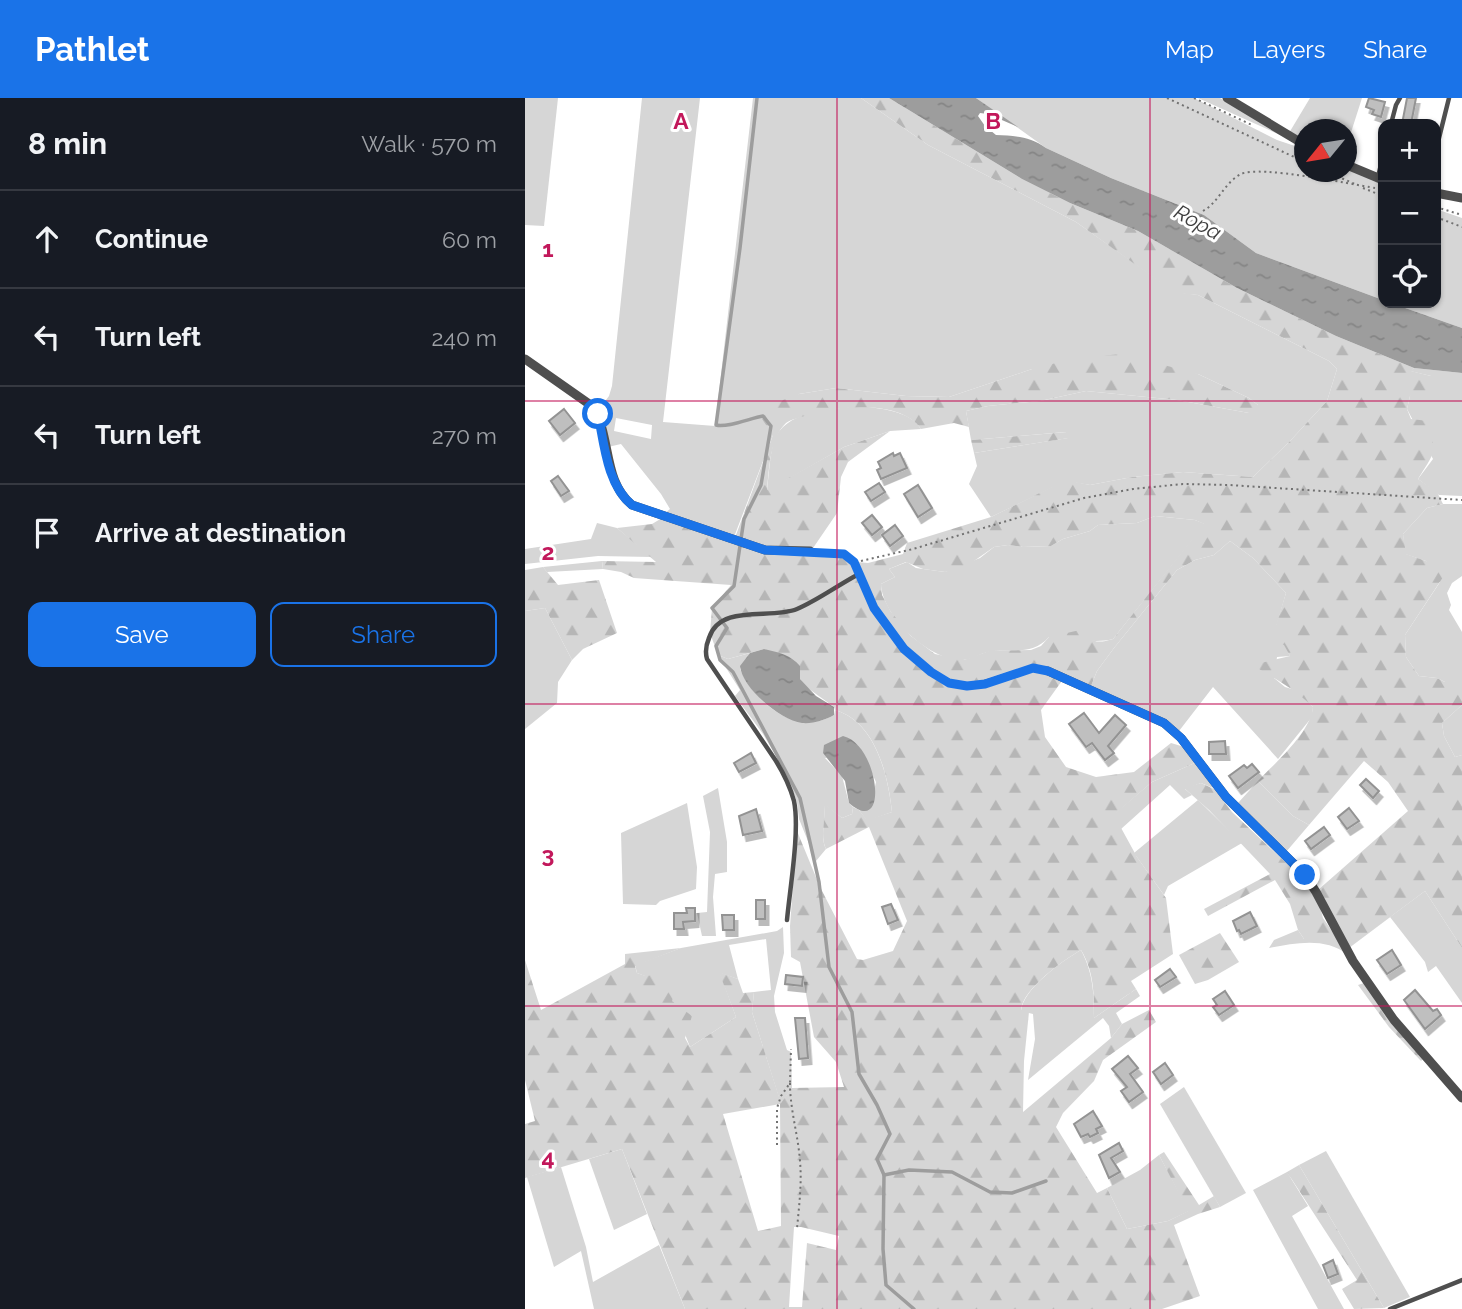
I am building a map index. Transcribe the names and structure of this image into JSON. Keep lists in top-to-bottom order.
{
  "water": ["Ropa"],
  "north": "bottom left",
  "page": {
    "header": "Pathlet",
    "nav": ["Map", "Layers", "Share"],
    "heading": ["8 min", "Walk · 570 m"],
    "map_buttons": ["+", "−"],
    "list": [
      ["Continue", "60 m"],
      ["Turn left", "240 m"],
      ["Turn left", "270 m"],
      "Arrive at destination"
    ],
    "buttons": ["Save", "Share"]
  },
  "grid": {
    "columns": ["A", "B"],
    "rows": [
      "1",
      "2",
      "3",
      "4"
    ]
  }
}
